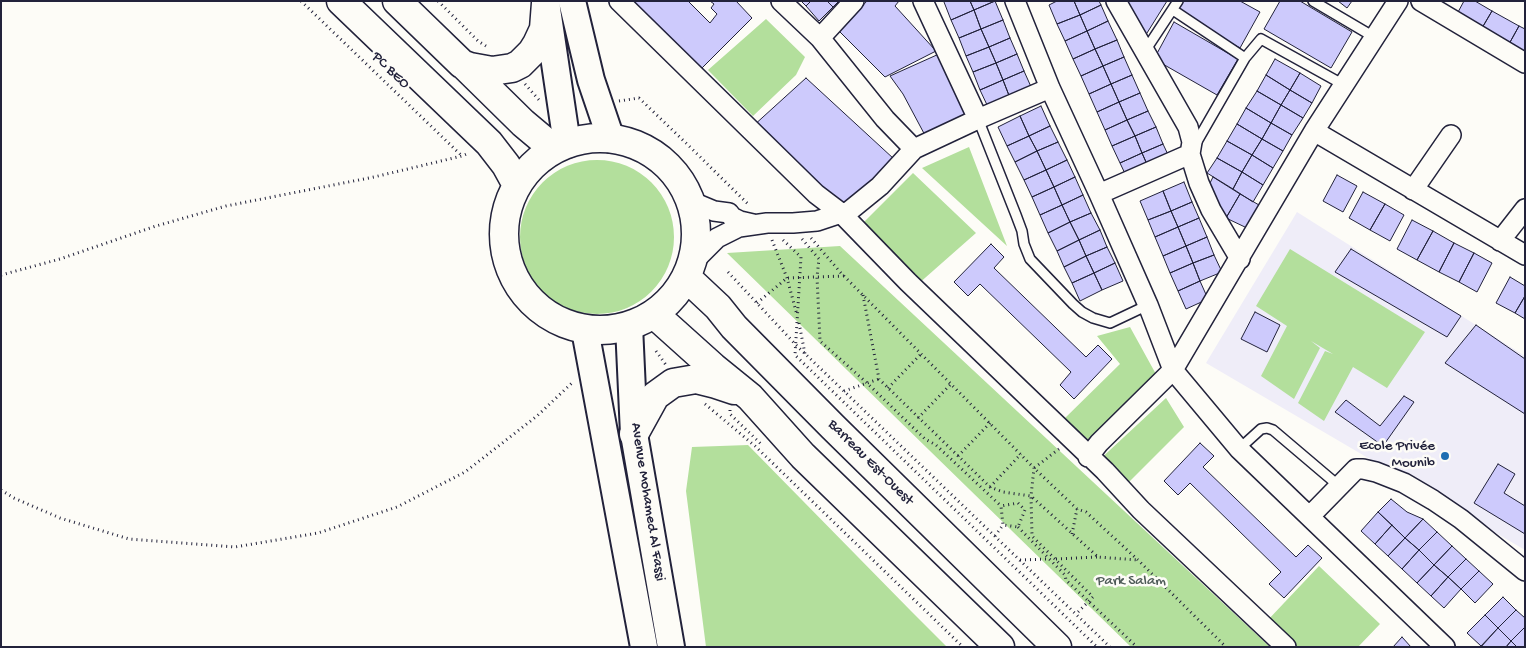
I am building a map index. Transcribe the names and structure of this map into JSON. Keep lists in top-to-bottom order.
{
  "streets": {
    "main road": ["Barreau Est-Ouest"],
    "street": ["Avenue Mohamed Al Fassi"],
    "path": ["PC BEO"]
  },
  "parks": ["Park Salam"],
  "places": ["Ecole Privée Mounib"]
}
